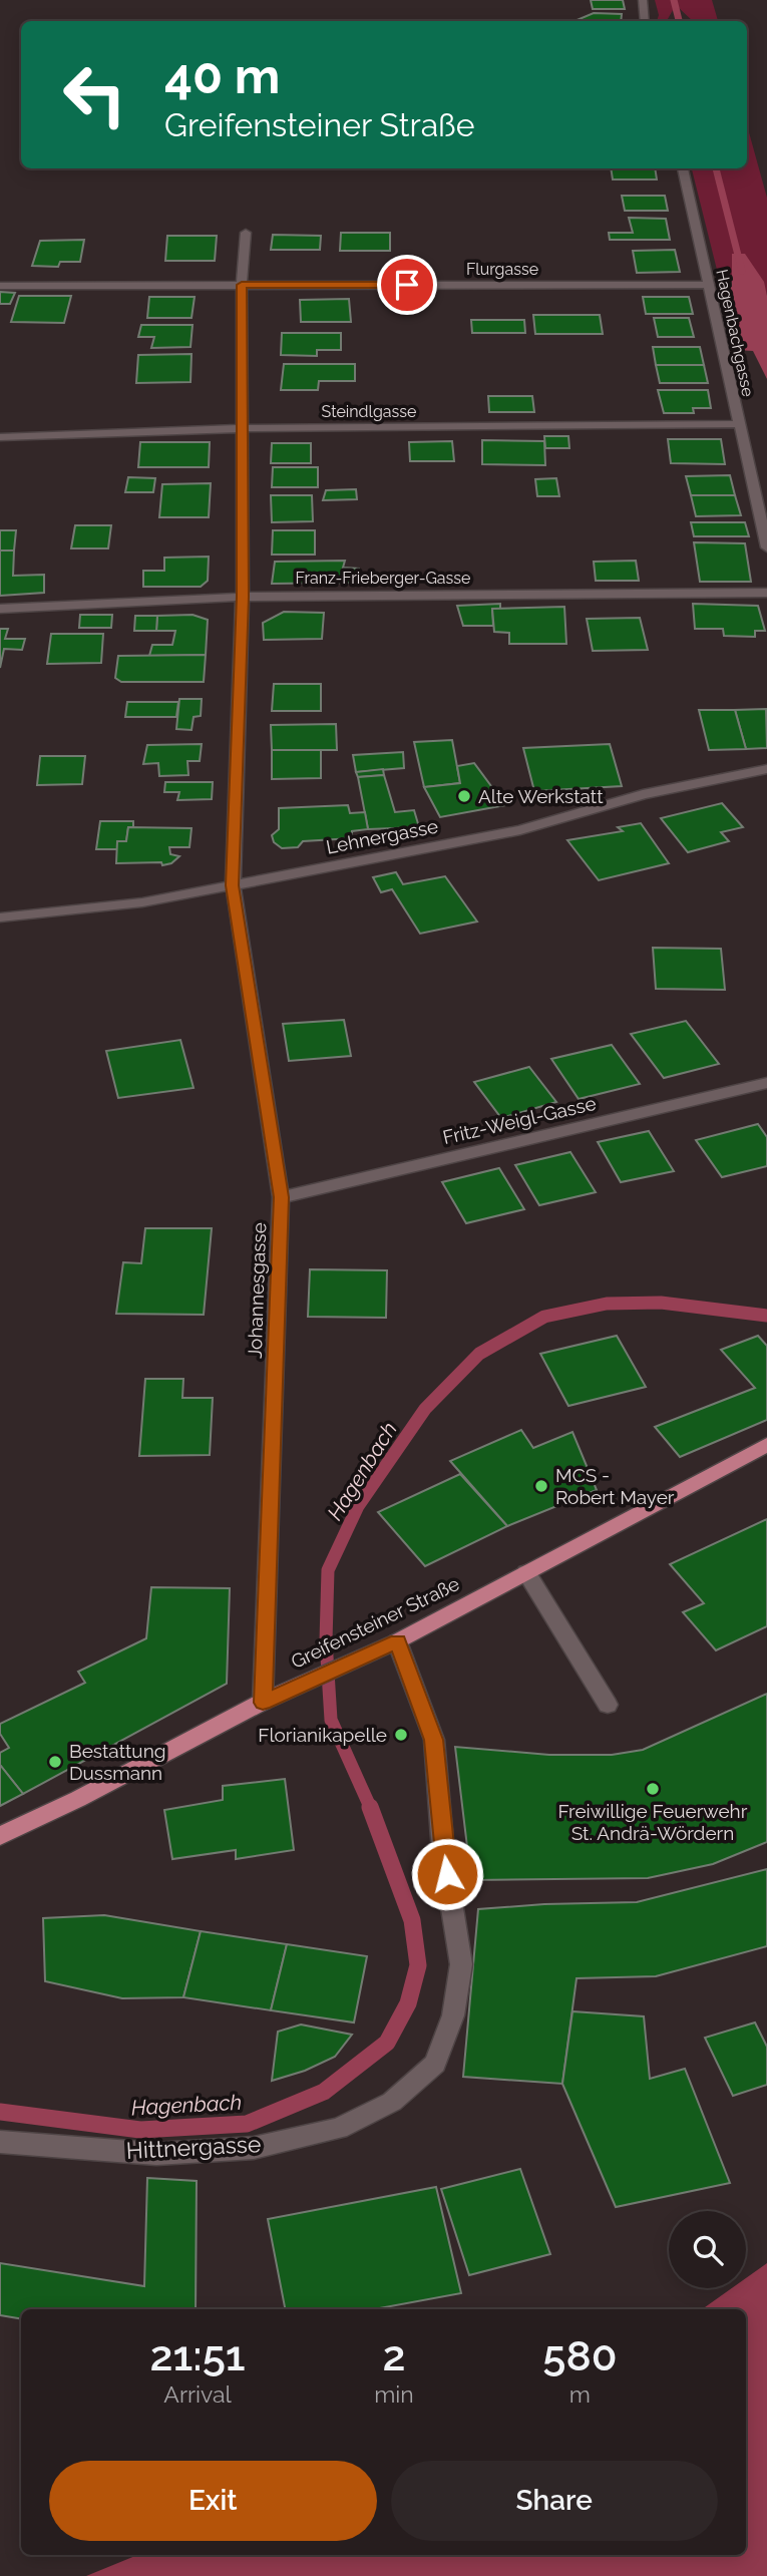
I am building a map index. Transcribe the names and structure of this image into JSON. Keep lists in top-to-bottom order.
{
  "streets": {
    "main road": ["Greifensteiner Straße"],
    "street": [
      "Flurgasse",
      "Hagenbachgasse",
      "Steindlgasse",
      "Franz-Frieberger-Gasse",
      "Lehnergasse",
      "Fritz-Weigl-Gasse",
      "Johannesgasse",
      "Hittnergasse"
    ]
  },
  "crossings": [
    ["Flurgasse", "Hagenbachgasse"],
    ["Flurgasse", "Johannesgasse"],
    ["Hagenbachgasse", "Steindlgasse"],
    ["Steindlgasse", "Johannesgasse"],
    ["Franz-Frieberger-Gasse", "Johannesgasse"],
    ["Lehnergasse", "Johannesgasse"],
    ["Fritz-Weigl-Gasse", "Johannesgasse"],
    ["Johannesgasse", "Greifensteiner Straße"],
    ["Greifensteiner Straße", "Hittnergasse"]
  ],
  "water": ["Hagenbach"],
  "places": [
    "Alte Werkstatt",
    "MCS - Robert Mayer",
    "Florianikapelle",
    "Bestattung Dussmann",
    "Freiwillige Feuerwehr St. Andrä-Wördern"
  ],
  "page": {
    "turn": ["40 m", "Greifensteiner Straße"],
    "eta": [
      "21:51",
      "Arrival",
      "2",
      "min",
      "580",
      "m"
    ],
    "buttons": ["Exit", "Share"]
  }
}
